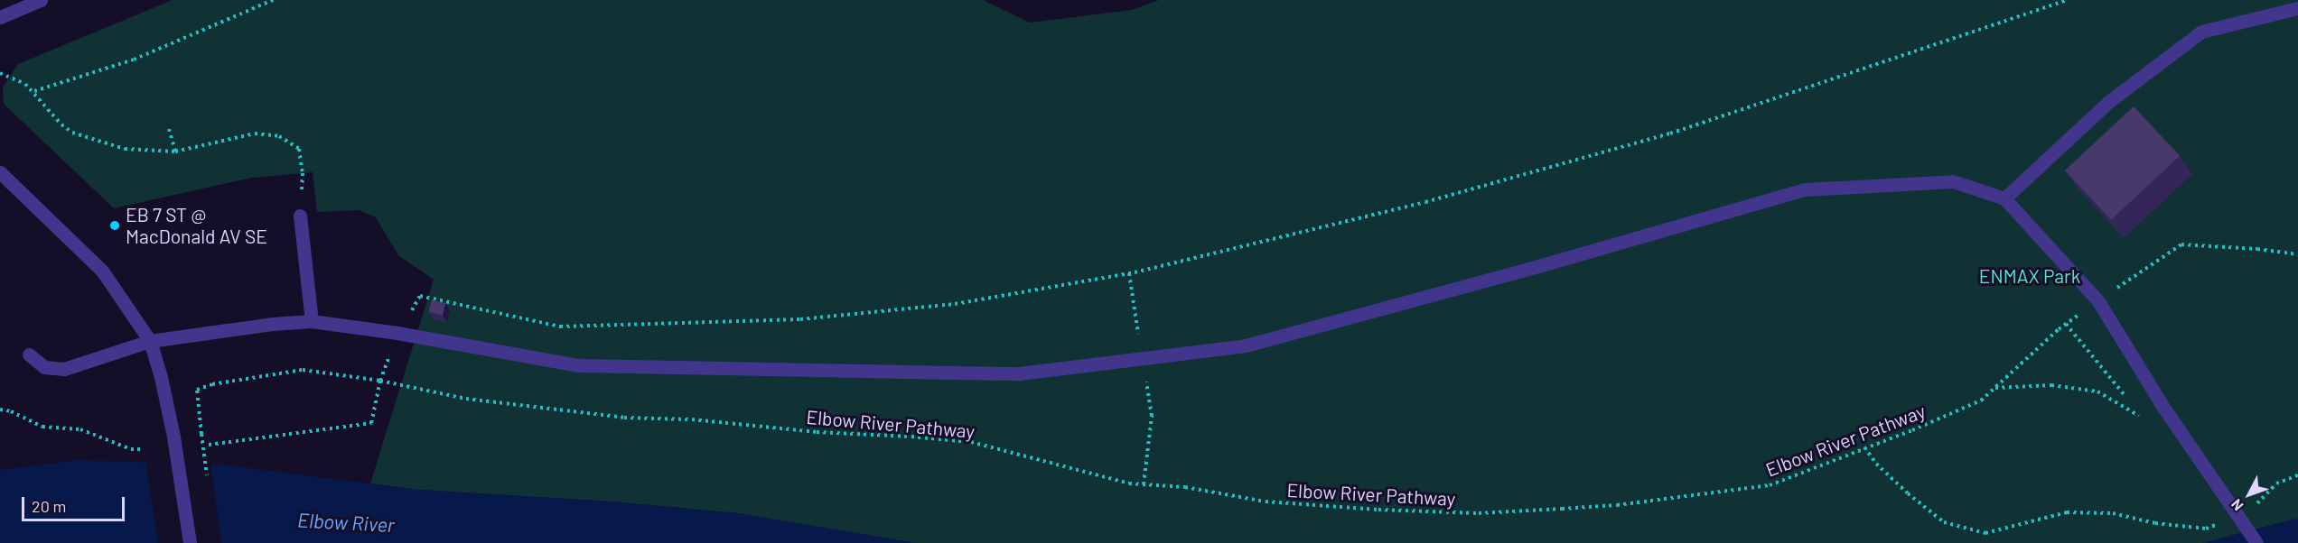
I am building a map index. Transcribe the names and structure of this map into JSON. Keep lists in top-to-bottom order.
{
  "streets": {
    "path": ["Elbow River Pathway"]
  },
  "water": ["Elbow River"],
  "parks": ["ENMAX Park"],
  "places": ["EB 7 ST @ MacDonald AV SE"],
  "scale_bar": "20 m",
  "north": "bottom left"
}
